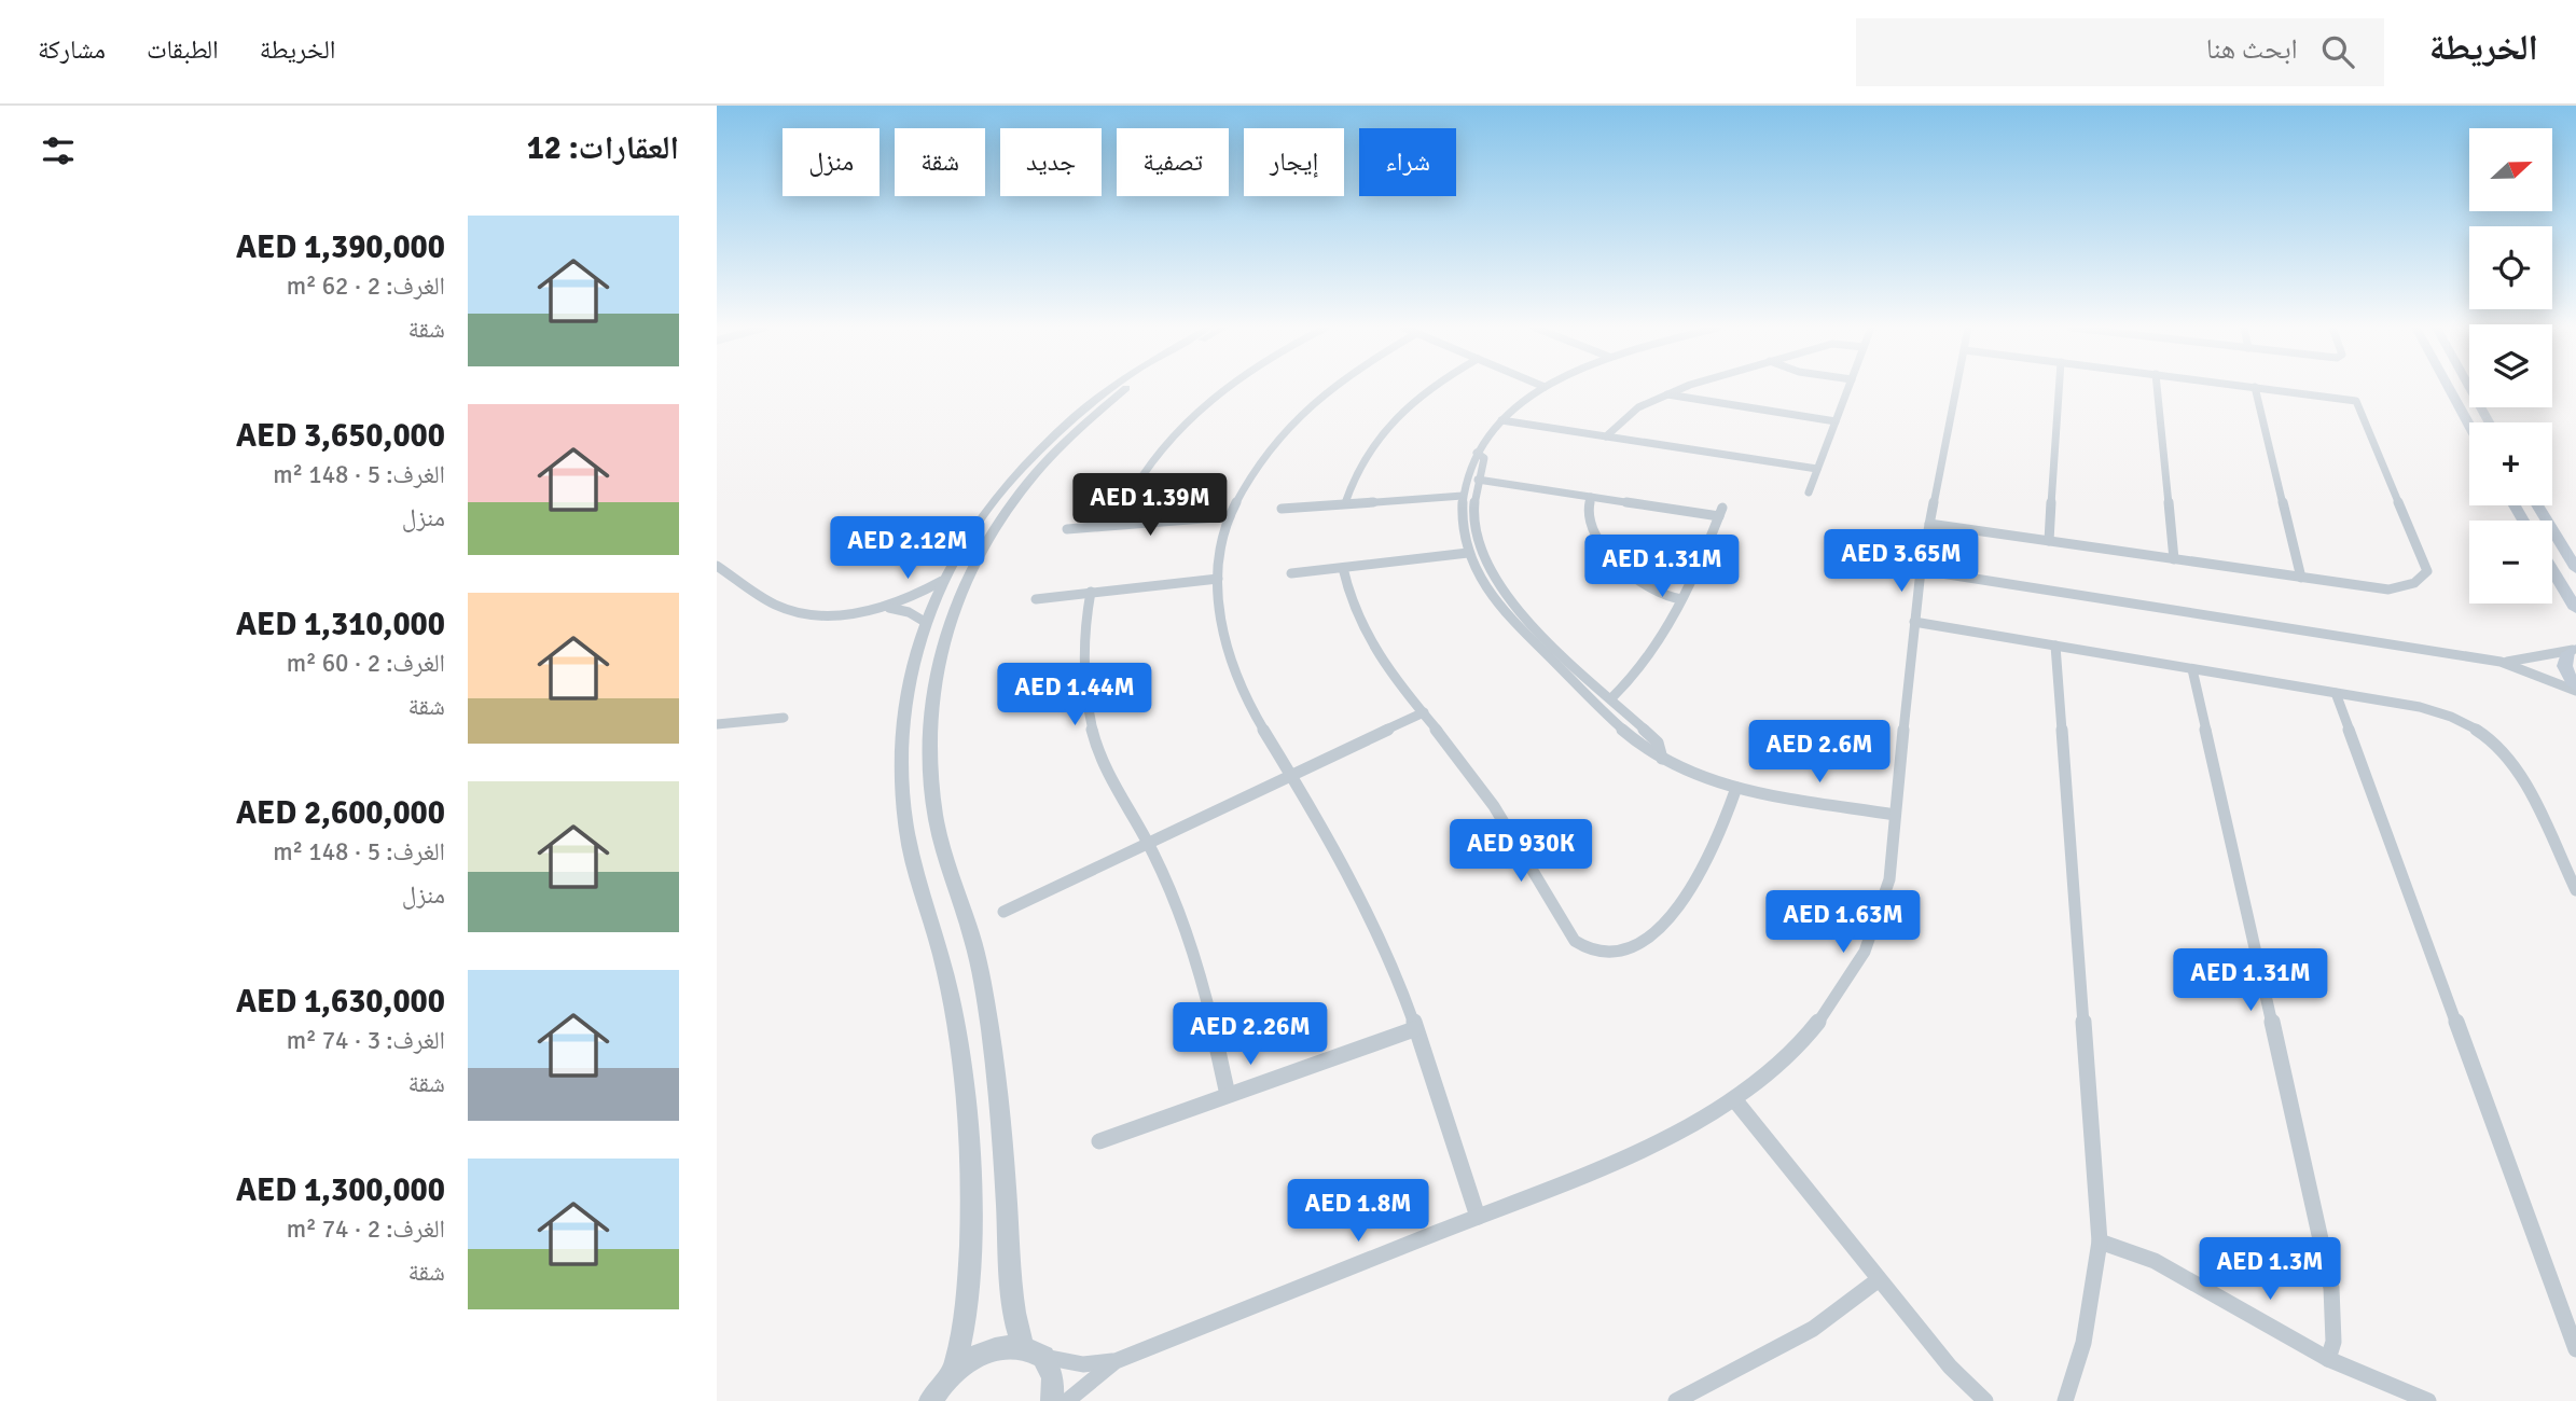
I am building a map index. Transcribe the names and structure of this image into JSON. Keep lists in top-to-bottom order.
{
  "north": "right",
  "page": {
    "header": "الخريطة",
    "search": "ابحث هنا",
    "nav": ["الخريطة", "الطبقات", "مشاركة"],
    "heading": "العقارات: 12",
    "map_buttons": ["+", "−"],
    "chip": [
      "شراء",
      "إيجار",
      "تصفية",
      "جديد",
      "شقة",
      "منزل"
    ],
    "list": [
      {
        "name": "AED 1,390,000",
        "note": "الغرف: 2 · 62 m² · شقة"
      },
      {
        "name": "AED 3,650,000",
        "note": "الغرف: 5 · 148 m² · منزل"
      },
      {
        "name": "AED 1,310,000",
        "note": "الغرف: 2 · 60 m² · شقة"
      },
      {
        "name": "AED 2,600,000",
        "note": "الغرف: 5 · 148 m² · منزل"
      },
      {
        "name": "AED 1,630,000",
        "note": "الغرف: 3 · 74 m² · شقة"
      },
      {
        "name": "AED 1,300,000",
        "note": "الغرف: 2 · 74 m² · شقة"
      }
    ],
    "price": [
      "AED 1.39M",
      "AED 2.12M",
      "AED 3.65M",
      "AED 1.31M",
      "AED 1.44M",
      "AED 2.6M",
      "AED 930K",
      "AED 1.63M",
      "AED 1.31M",
      "AED 2.26M",
      "AED 1.8M",
      "AED 1.3M"
    ]
  }
}
